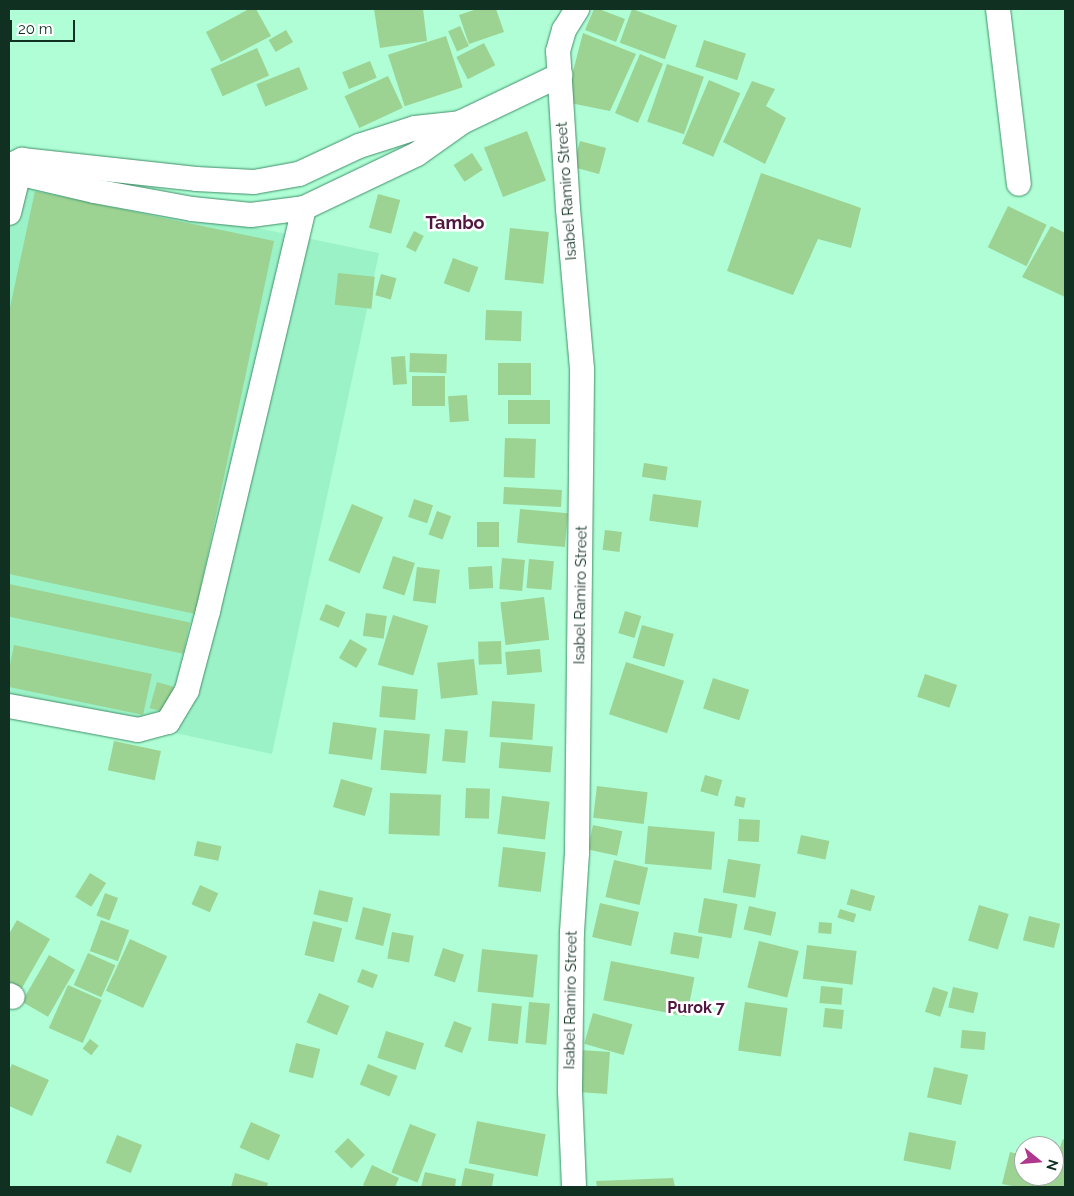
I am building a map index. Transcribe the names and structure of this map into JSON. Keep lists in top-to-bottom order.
{
  "streets": {
    "street": ["Isabel Ramiro Street"]
  },
  "districts": ["Tambo", "Purok 7"],
  "scale_bar": "20 m",
  "north": "right"
}
